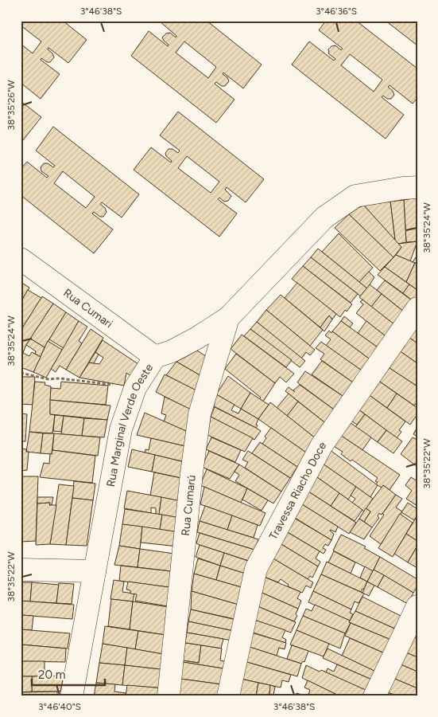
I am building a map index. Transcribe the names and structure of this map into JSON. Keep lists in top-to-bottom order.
{
  "streets": {
    "street": [
      "Rua Cumari",
      "Rua Marginal Verde Oeste",
      "Travessa Riacho Doce",
      "Rua Cumarú"
    ]
  },
  "crossings": [
    ["Rua Cumari", "Rua Marginal Verde Oeste"],
    ["Rua Marginal Verde Oeste", "Rua Cumarú"]
  ],
  "scale_bar": "20 m",
  "coordinates": [
    "3°46'38\"S",
    "3°46'36\"S",
    "38°35'26\"W",
    "38°35'24\"W",
    "38°35'22\"W",
    "3°46'40\"S"
  ]
}
